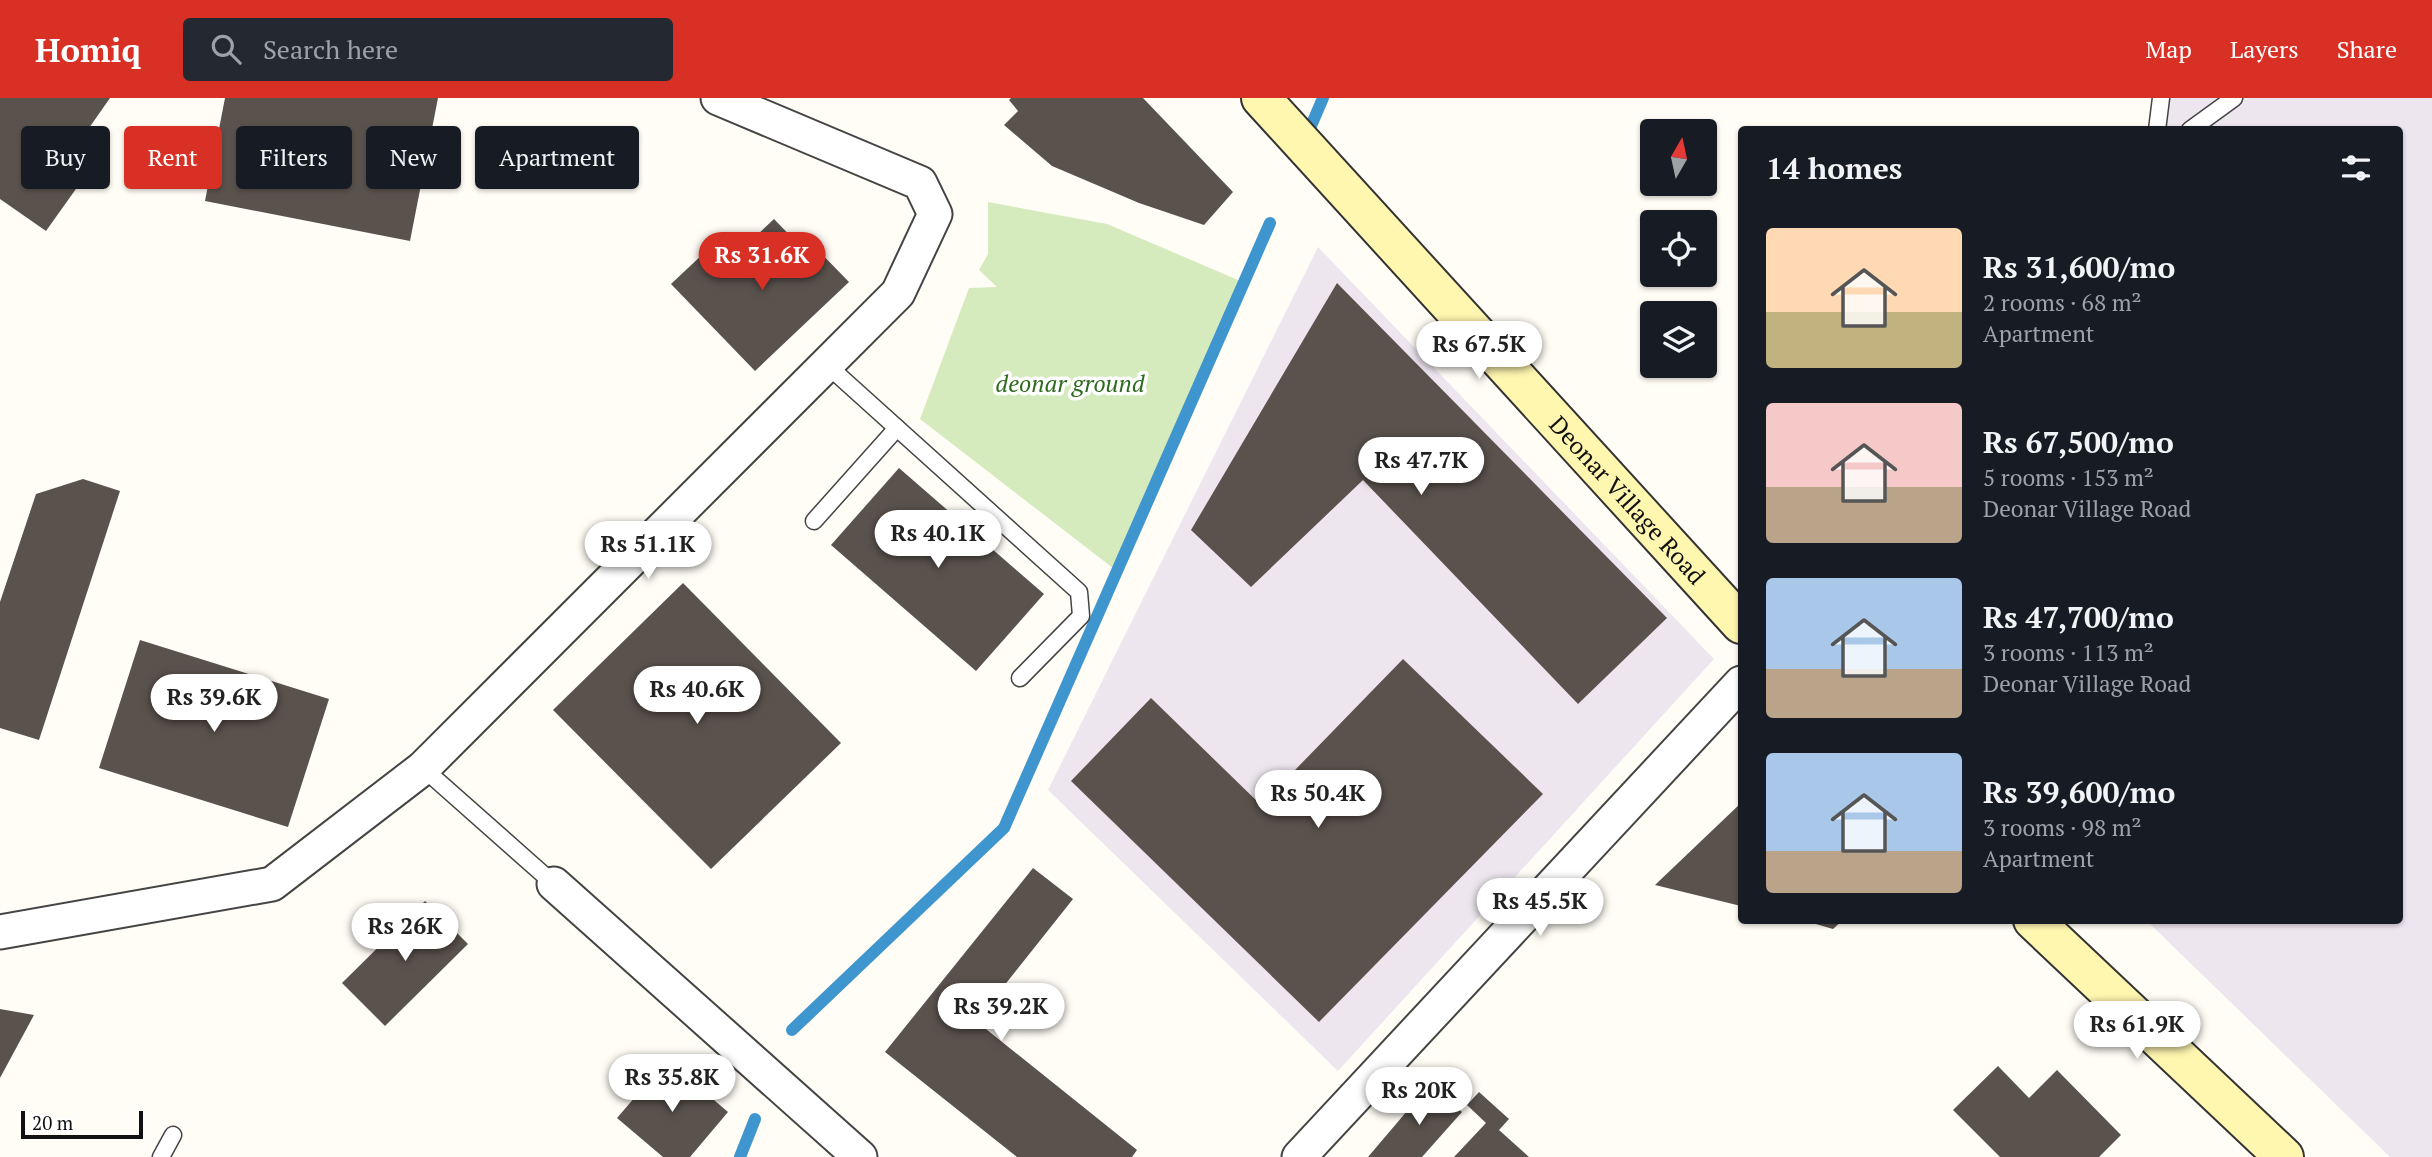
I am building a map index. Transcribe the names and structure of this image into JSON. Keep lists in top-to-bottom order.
{
  "streets": {
    "main road": ["Deonar Village Road"]
  },
  "parks": ["deonar ground"],
  "scale_bar": "20 m",
  "north": "top",
  "page": {
    "header": "Homiq",
    "search": "Search here",
    "nav": ["Map", "Layers", "Share"],
    "chip": [
      "Buy",
      "Rent",
      "Filters",
      "New",
      "Apartment"
    ],
    "heading": "14 homes",
    "list": [
      {
        "name": "Rs 31,600/mo",
        "note": "2 rooms · 68 m² · Apartment"
      },
      {
        "name": "Rs 67,500/mo",
        "note": "5 rooms · 153 m² · Deonar Village Road"
      },
      {
        "name": "Rs 47,700/mo",
        "note": "3 rooms · 113 m² · Deonar Village Road"
      },
      {
        "name": "Rs 39,600/mo",
        "note": "3 rooms · 98 m² · Apartment"
      }
    ],
    "price": [
      "Rs 31.6K",
      "Rs 67.5K",
      "Rs 47.7K",
      "Rs 40.1K",
      "Rs 51.1K",
      "Rs 40.6K",
      "Rs 39.6K",
      "Rs 50.4K",
      "Rs 45.5K",
      "Rs 26K",
      "Rs 39.2K",
      "Rs 61.9K",
      "Rs 35.8K",
      "Rs 20K"
    ],
    "scale": "20 m"
  }
}
